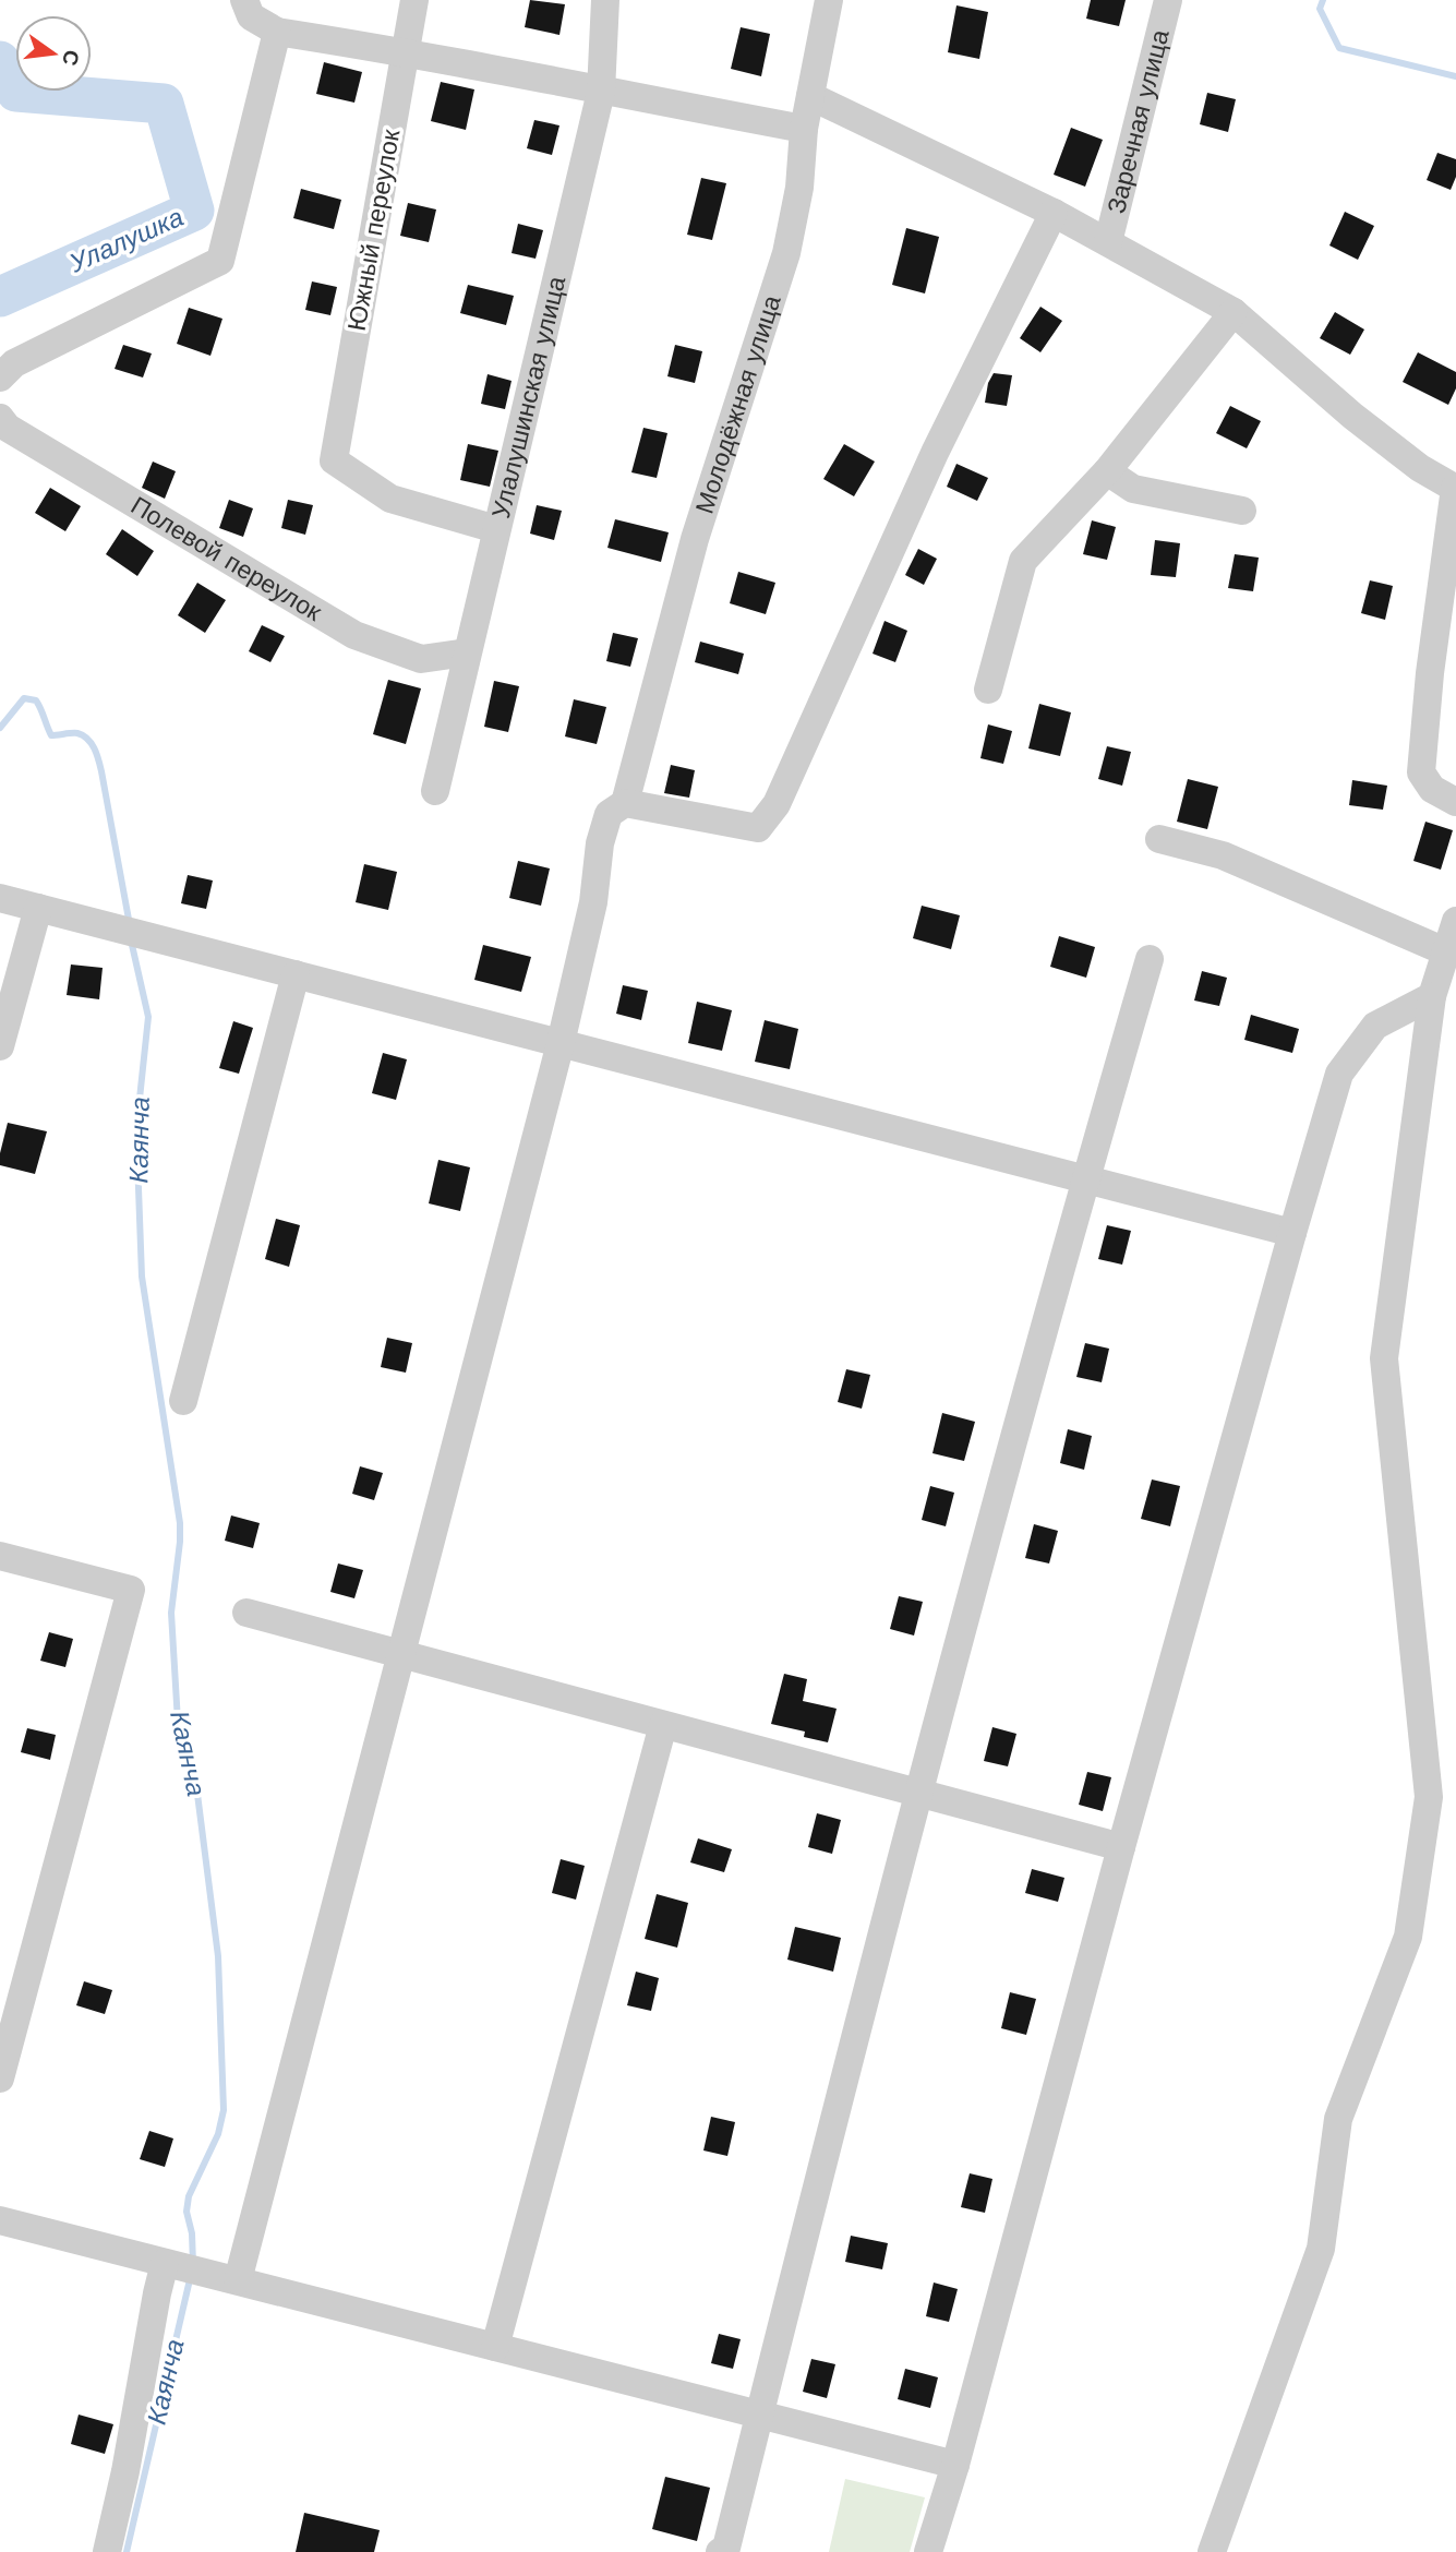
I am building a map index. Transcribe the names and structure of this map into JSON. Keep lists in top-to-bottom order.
{
  "streets": {
    "street": [
      "Заречная улица",
      "Южный переулок",
      "Улалушинская улица",
      "Молодёжная улица",
      "Полевой переулок"
    ]
  },
  "crossings": [
    ["Южный переулок", "Улалушинская улица"],
    ["Улалушинская улица", "Полевой переулок"]
  ],
  "water": ["Улалушка", "Каянча"],
  "north": "right"
}
